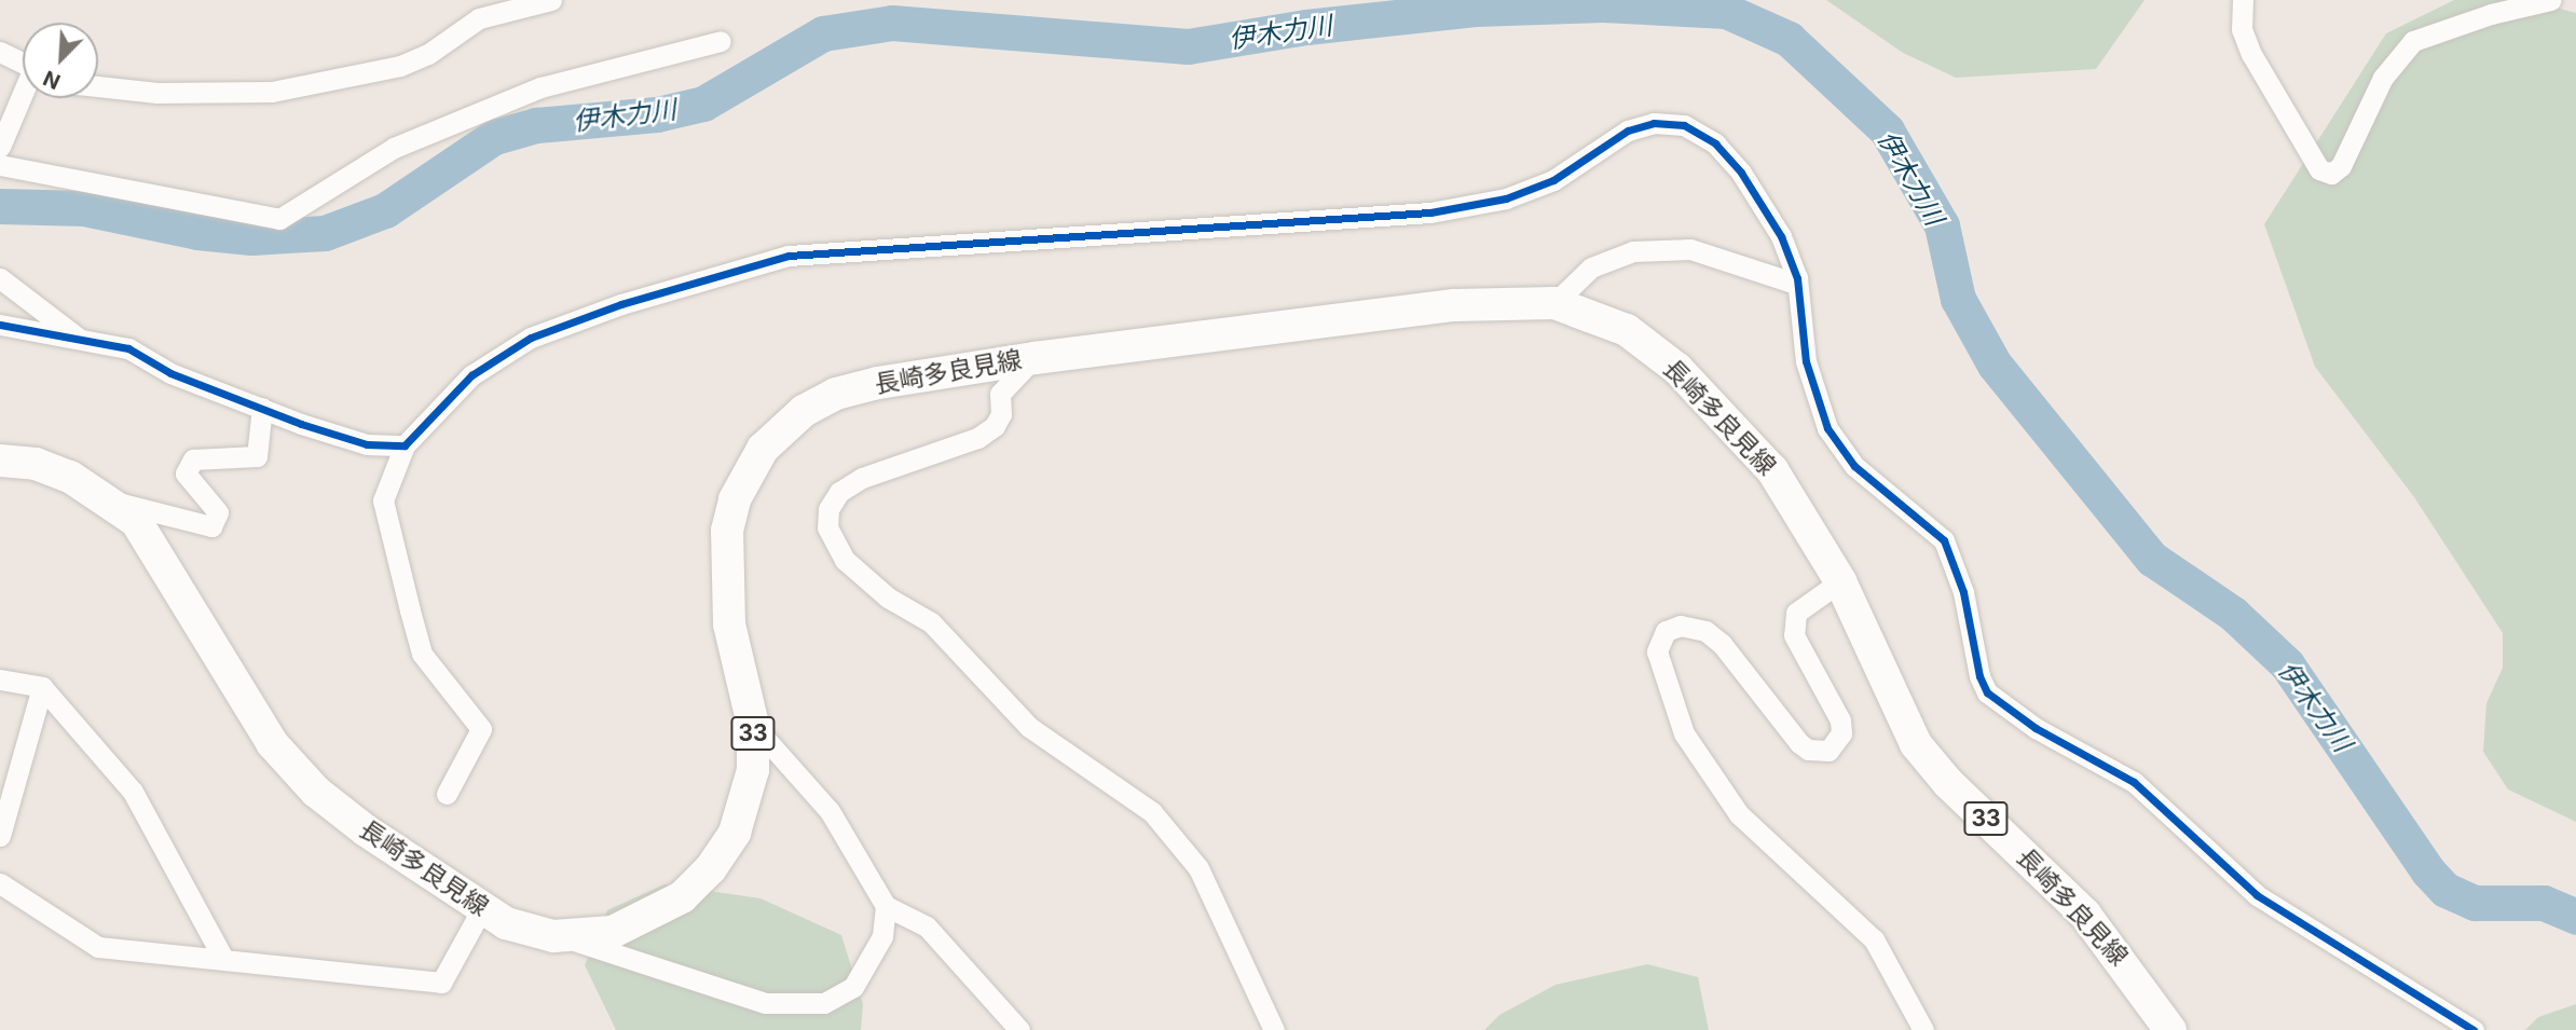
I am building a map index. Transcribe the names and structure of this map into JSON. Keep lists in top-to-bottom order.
{
  "streets": {
    "main road": ["長崎多良見線", "33"]
  },
  "water": ["伊木力川"],
  "north": "bottom left"
}
